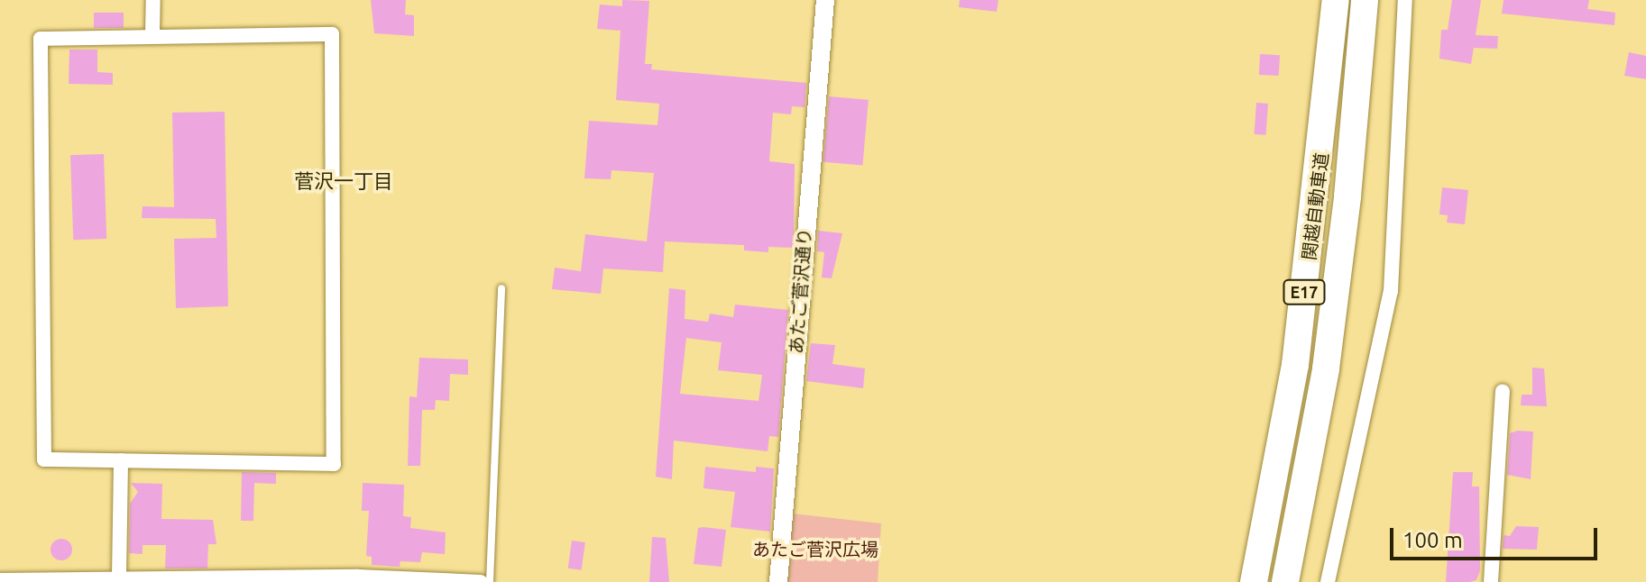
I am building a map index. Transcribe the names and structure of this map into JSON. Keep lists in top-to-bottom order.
{
  "streets": {
    "highway": ["関越自動車道", "E17"],
    "street": ["あたご菅沢通り"]
  },
  "districts": ["菅沢一丁目"],
  "parks": ["あたご菅沢広場"],
  "scale_bar": "100 m"
}
